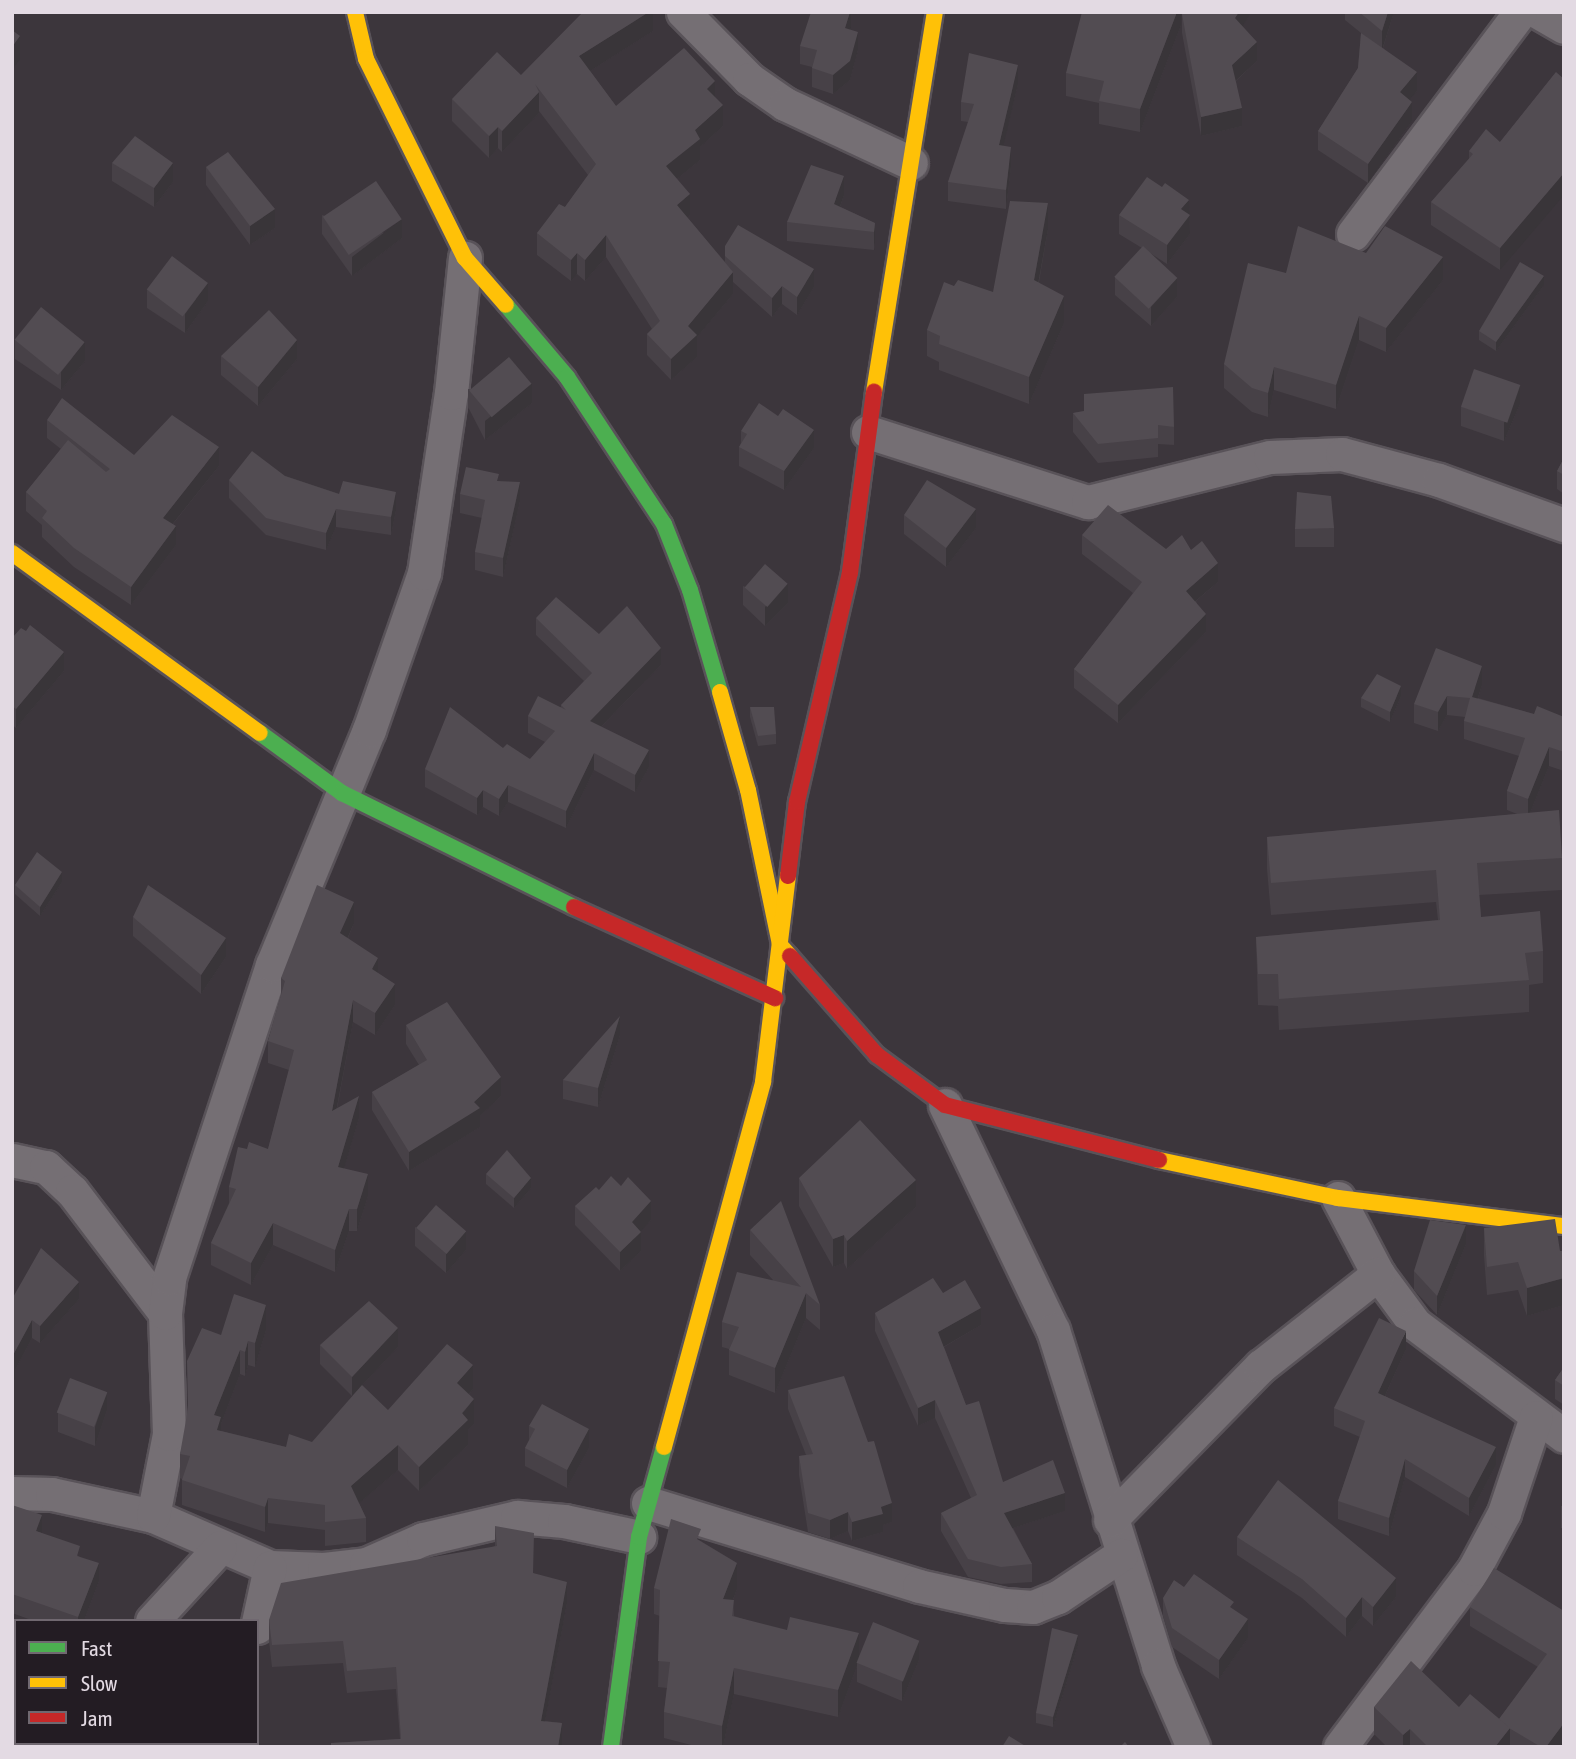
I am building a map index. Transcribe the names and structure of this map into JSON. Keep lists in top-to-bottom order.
{
  "legend": ["Fast", "Slow", "Jam"]
}
